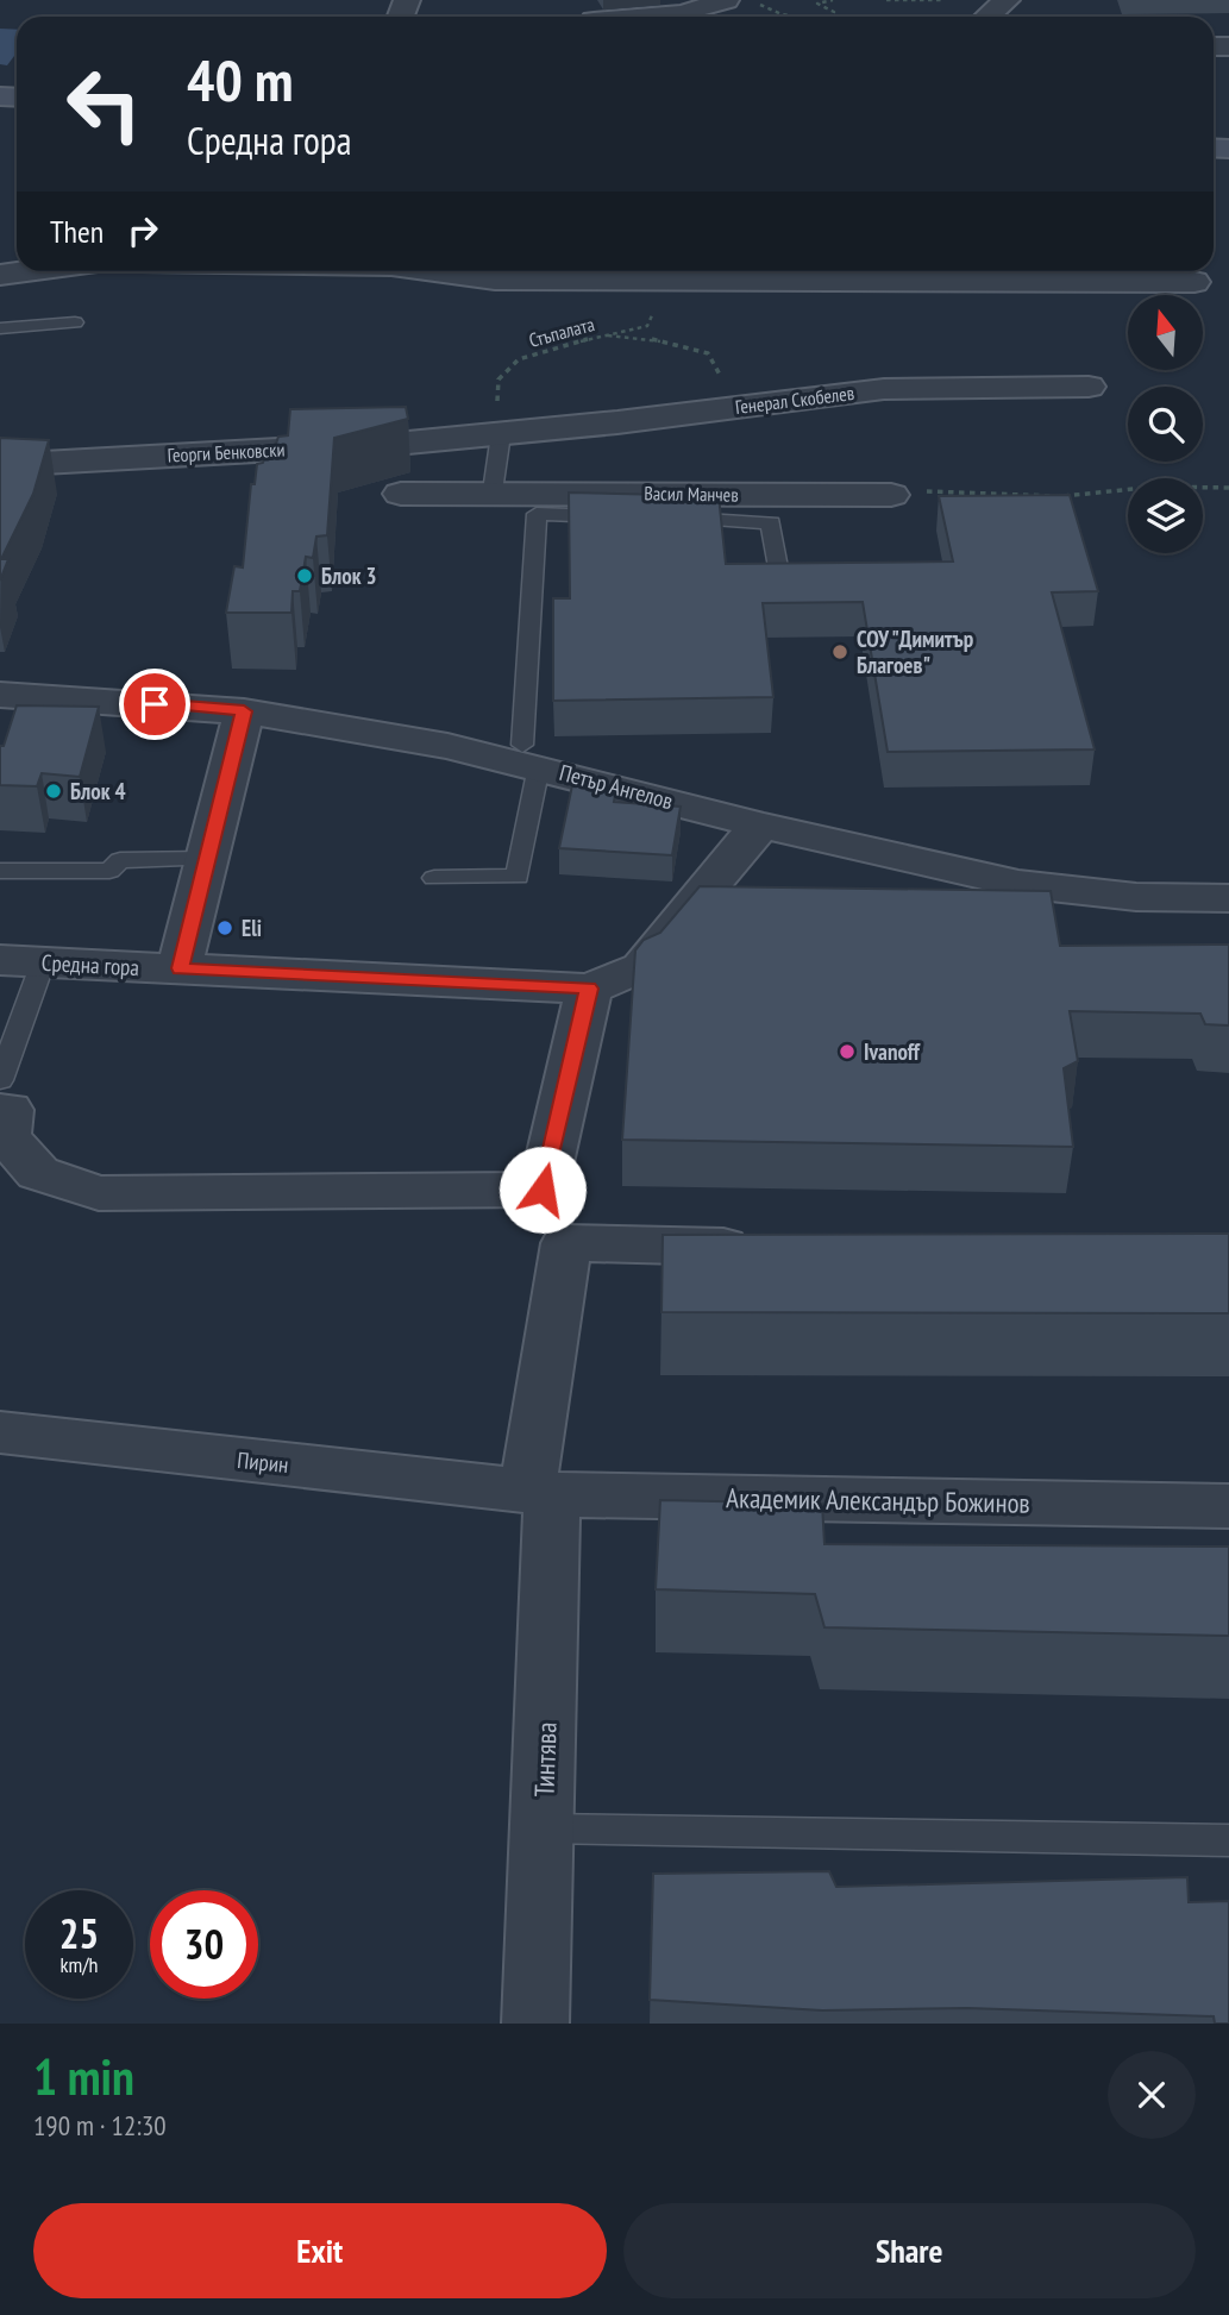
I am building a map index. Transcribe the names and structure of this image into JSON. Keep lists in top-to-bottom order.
{
  "streets": {
    "street": [
      "Генерал Скобелев",
      "Георги Бенковски",
      "Васил Манчев",
      "Петър Ангелов",
      "Средна гора",
      "Пирин",
      "Академик Александър Божинов",
      "Тинтява"
    ],
    "path": ["Стъпалата"]
  },
  "crossings": [
    ["Стъпалата", "Генерал Скобелев"],
    ["Стъпалата", "Георги Бенковски"],
    ["Генерал Скобелев", "Георги Бенковски"],
    ["Петър Ангелов", "Средна гора"],
    ["Пирин", "Академик Александър Божинов"],
    ["Пирин", "Тинтява"],
    ["Академик Александър Божинов", "Тинтява"]
  ],
  "places": [
    "Блок 3",
    "СОУ \"Димитър Благоев\"",
    "Блок 4",
    "Eli",
    "Ivanoff"
  ],
  "north": "top",
  "page": {
    "turn": ["40 m", "Средна гора"],
    "then": "Then",
    "speed": "25 km/h",
    "limit": "30",
    "heading": ["1 min", "190 m · 12:30"],
    "buttons": ["Exit", "Share"]
  }
}
